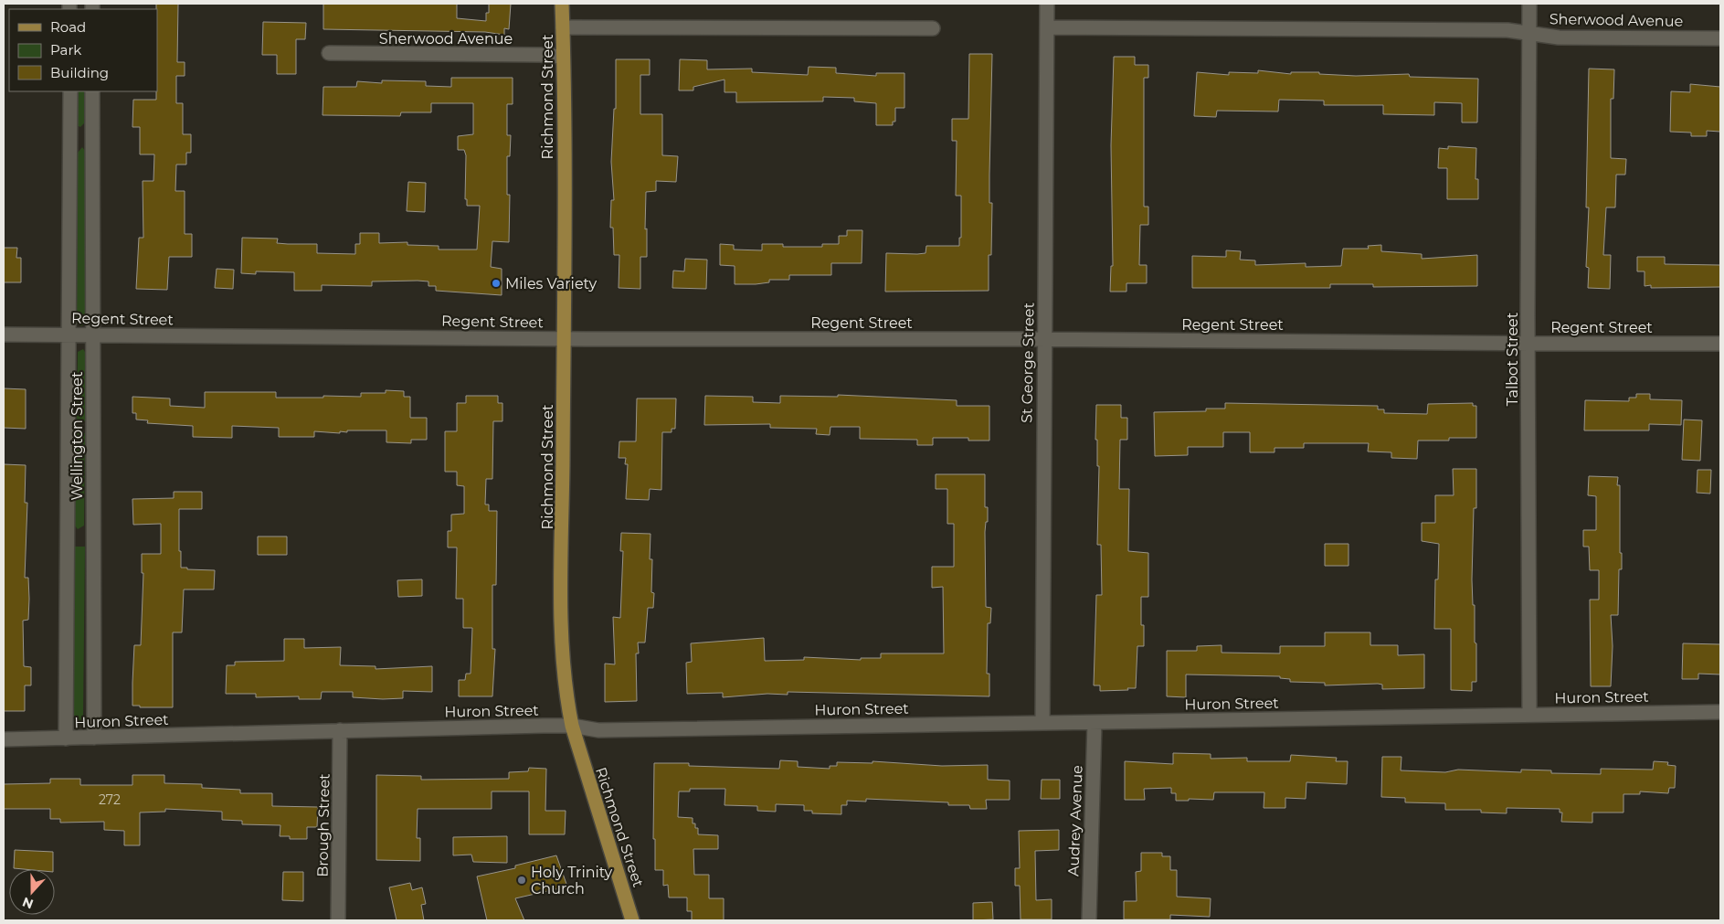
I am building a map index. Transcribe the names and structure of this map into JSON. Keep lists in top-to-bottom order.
{
  "streets": {
    "main road": ["Richmond Street"],
    "street": [
      "Sherwood Avenue",
      "Regent Street",
      "Talbot Street",
      "St George Street",
      "Wellington Street",
      "Huron Street",
      "Audrey Avenue",
      "Brough Street"
    ]
  },
  "crossings": [
    ["Sherwood Avenue", "Richmond Street"],
    ["Sherwood Avenue", "Talbot Street"],
    ["Sherwood Avenue", "St George Street"],
    ["Richmond Street", "Regent Street"],
    ["Richmond Street", "Huron Street"],
    ["Regent Street", "Talbot Street"],
    ["Regent Street", "St George Street"],
    ["Regent Street", "Wellington Street"],
    ["Talbot Street", "Huron Street"],
    ["St George Street", "Huron Street"],
    ["Wellington Street", "Huron Street"],
    ["Huron Street", "Audrey Avenue"],
    ["Huron Street", "Brough Street"]
  ],
  "places": ["Miles Variety", "Holy Trinity Church"],
  "house_numbers": ["272"],
  "legend": ["Road", "Park", "Building"],
  "north": "bottom"
}
